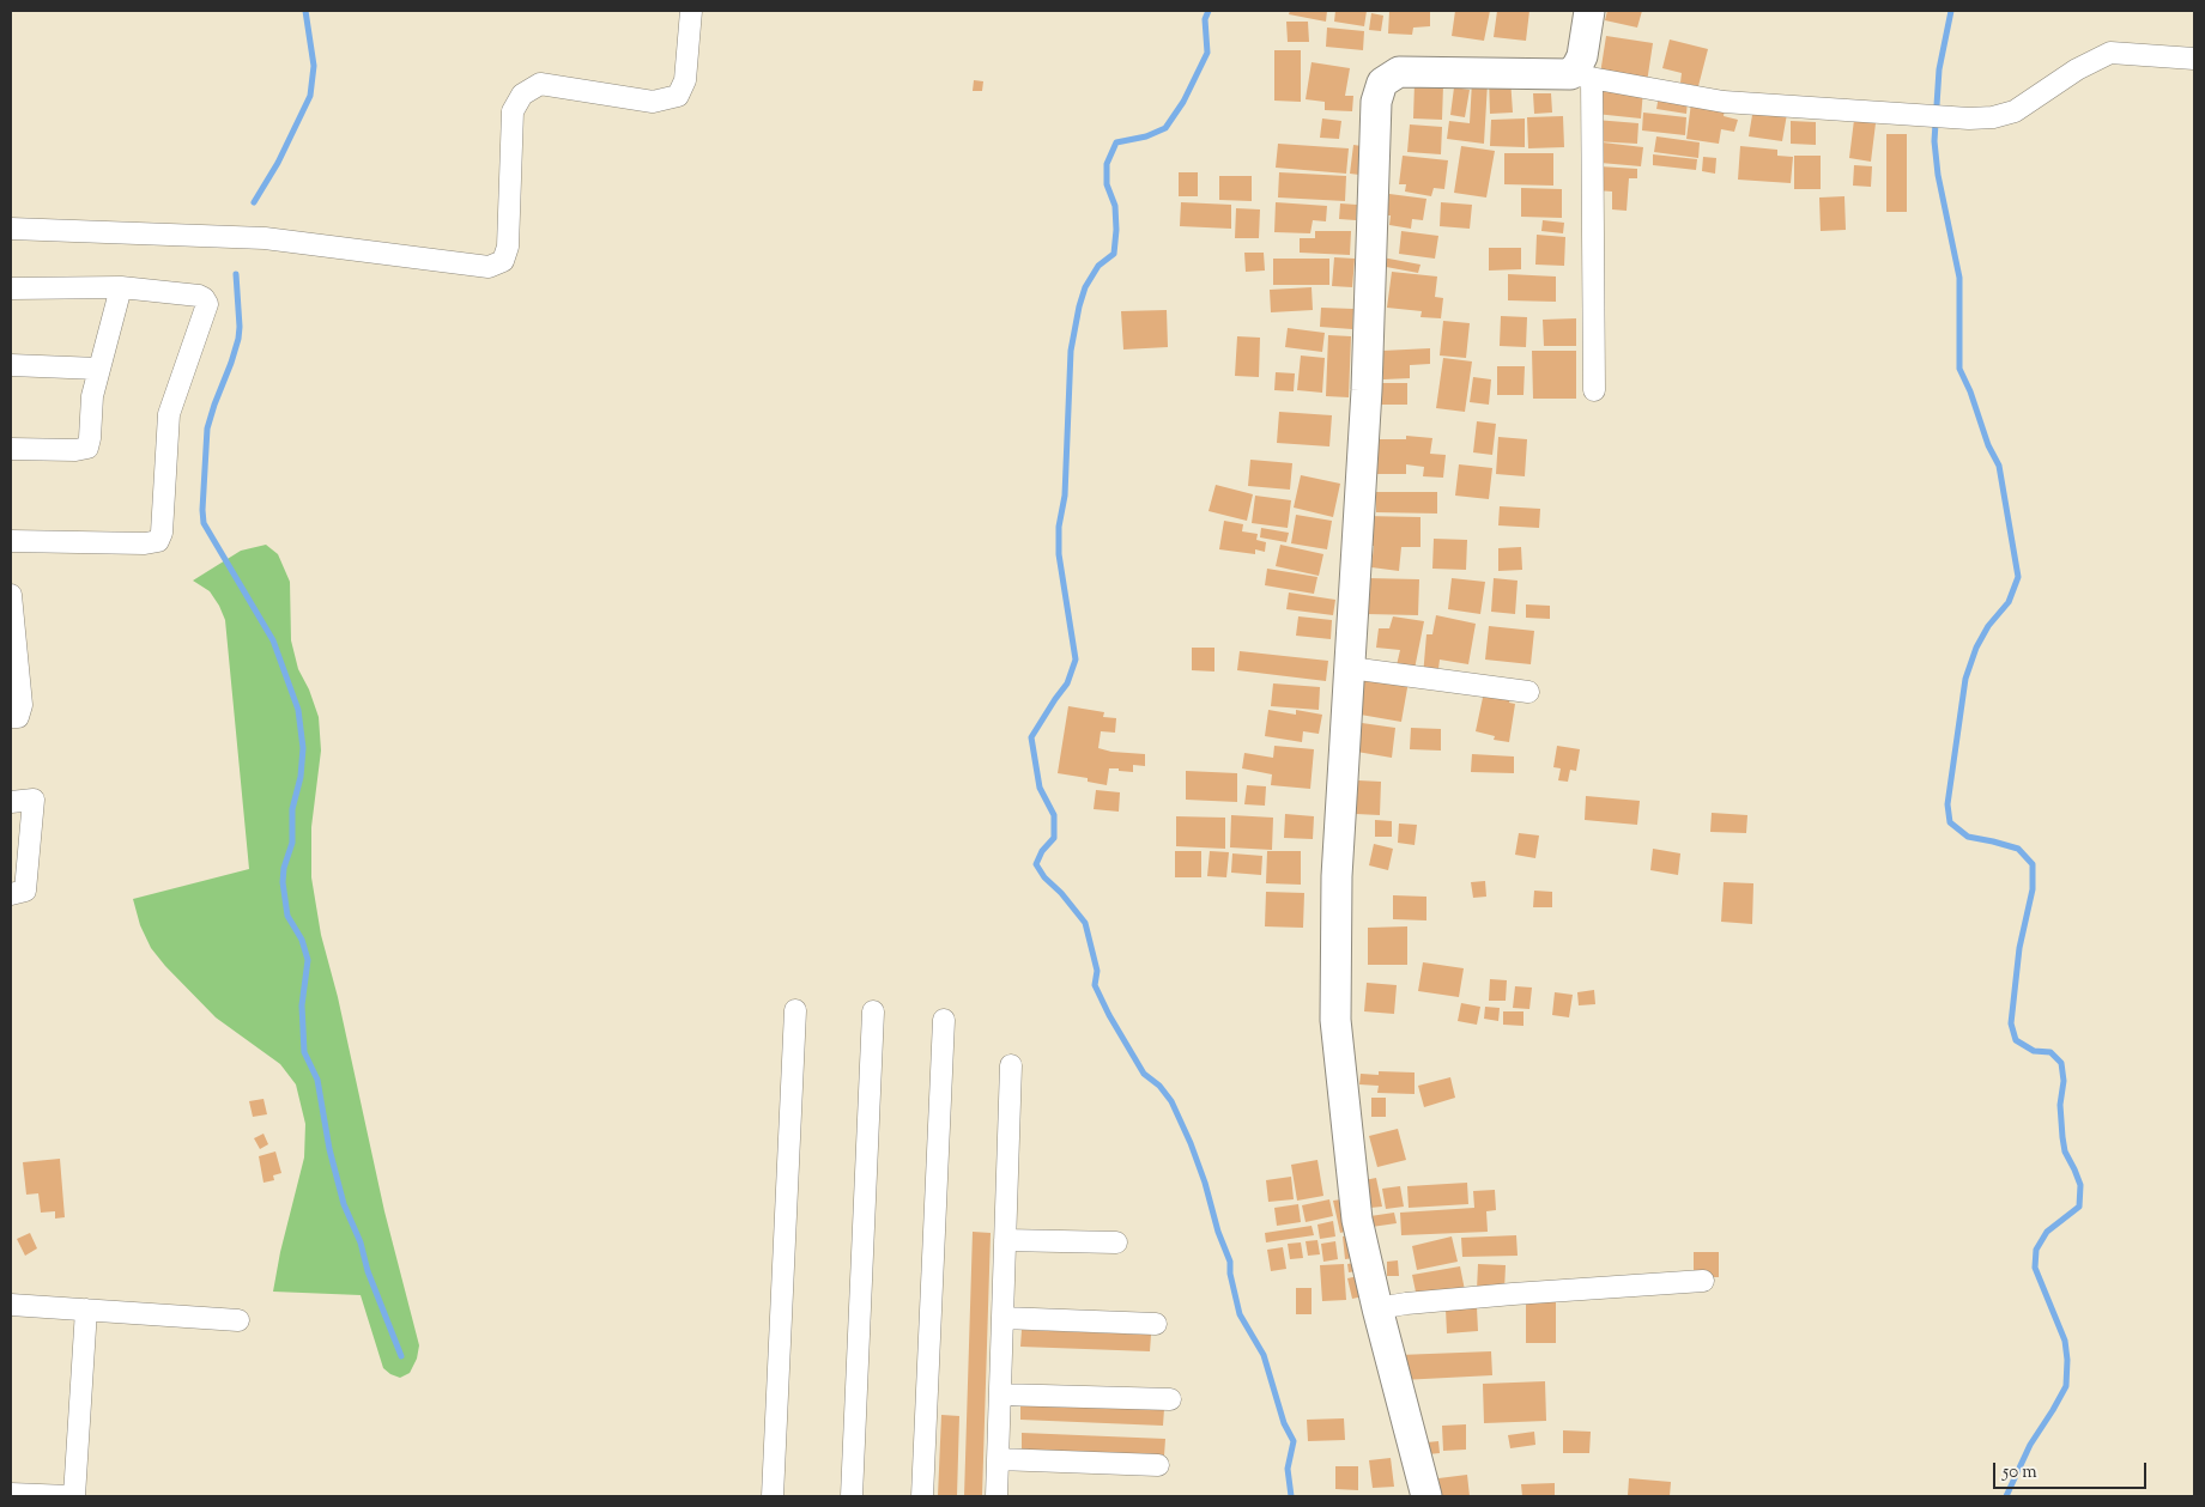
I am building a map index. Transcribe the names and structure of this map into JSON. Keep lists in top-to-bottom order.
{
  "scale_bar": "50 m"
}
